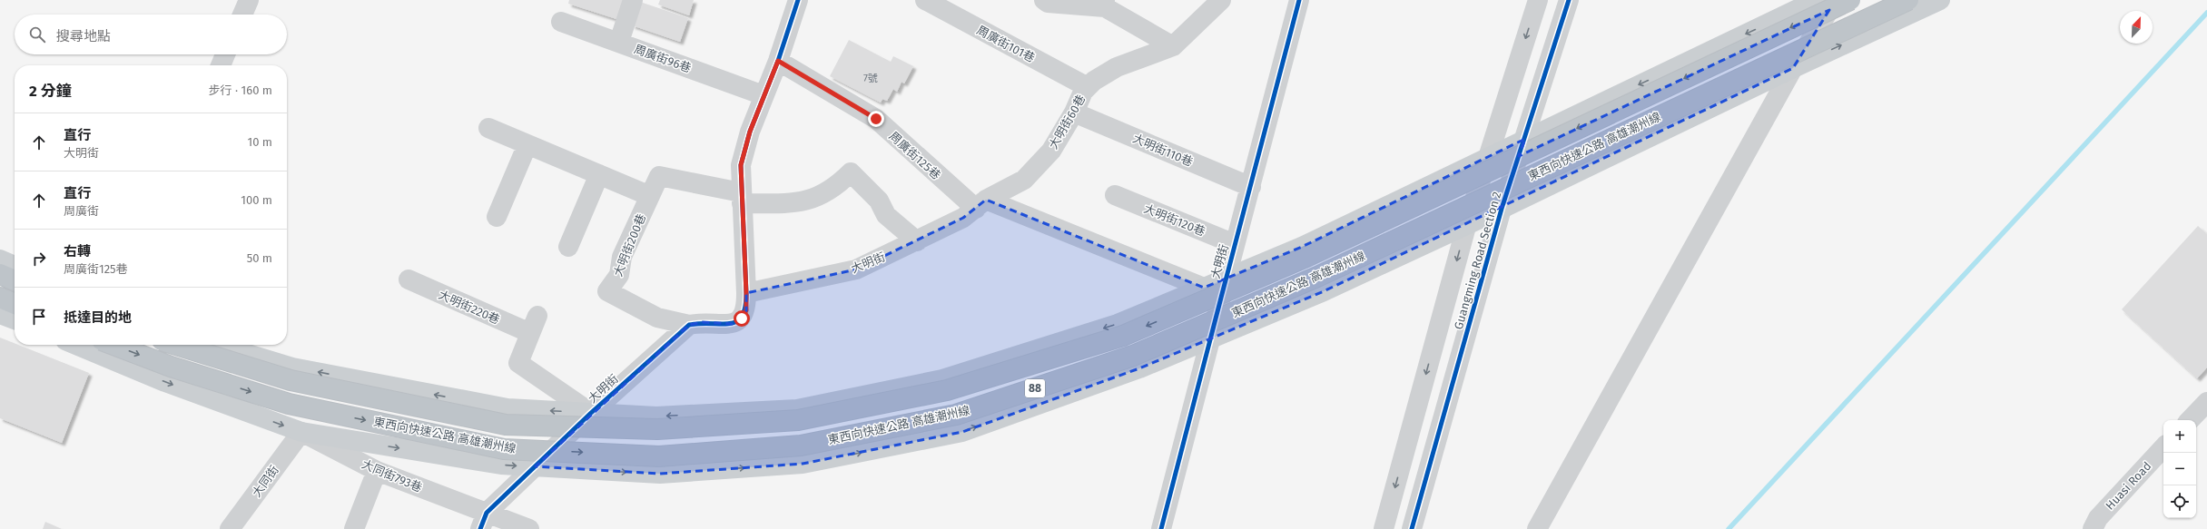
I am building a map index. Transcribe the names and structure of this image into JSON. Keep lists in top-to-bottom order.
{
  "streets": {
    "highway": ["東西向快速公路 高雄潮州線", "88"],
    "street": [
      "周廣街101巷",
      "周廣街96巷",
      "大明街60巷",
      "大明街110巷",
      "周廣街125巷",
      "大明街120巷",
      "大明街200巷",
      "Guangming Road Section 2",
      "大明街",
      "大明街220巷",
      "大同街793巷",
      "大同街",
      "Huasi Road"
    ]
  },
  "crossings": [
    ["周廣街101巷", "大明街60巷"],
    ["大明街60巷", "大明街110巷"],
    ["大明街60巷", "周廣街125巷"],
    ["大明街60巷", "大明街"],
    ["大明街110巷", "大明街"],
    ["周廣街125巷", "大明街"],
    ["大明街120巷", "大明街"],
    ["大明街200巷", "大明街"],
    ["大明街", "大明街220巷"],
    ["大明街", "大同街793巷"],
    ["大同街793巷", "大同街"]
  ],
  "house_numbers": ["7號"],
  "north": "top right",
  "page": {
    "search": "搜尋地點",
    "heading": ["2 分鐘", "步行 · 160 m"],
    "list": [
      ["直行", "大明街", "10 m"],
      ["直行", "周廣街", "100 m"],
      ["右轉", "周廣街125巷", "50 m"],
      "抵達目的地"
    ],
    "map_buttons": ["+", "−"]
  }
}
